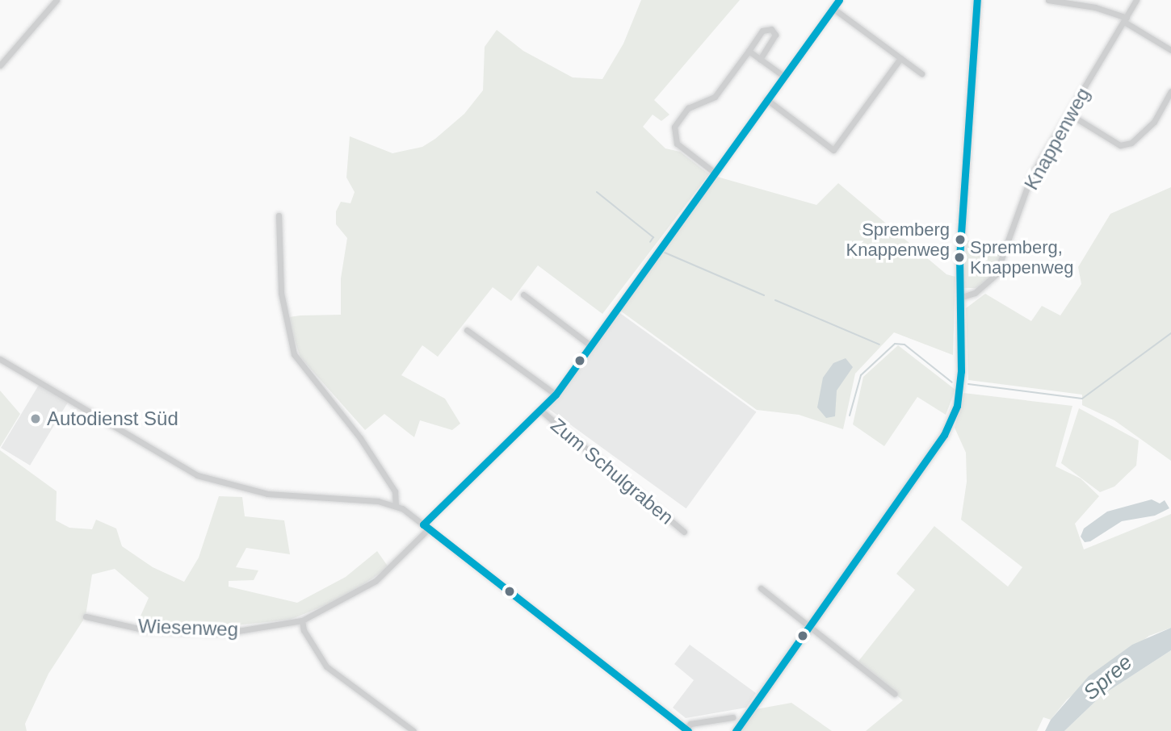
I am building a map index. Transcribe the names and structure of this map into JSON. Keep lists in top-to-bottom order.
{
  "streets": {
    "street": ["Knappenweg", "Zum Schulgraben", "Wiesenweg"]
  },
  "crossings": [
    ["Zum Schulgraben", "Wiesenweg"]
  ],
  "water": ["Spree"],
  "places": ["Spremberg Knappenweg", "Spremberg, Knappenweg", "Autodienst Süd"]
}
